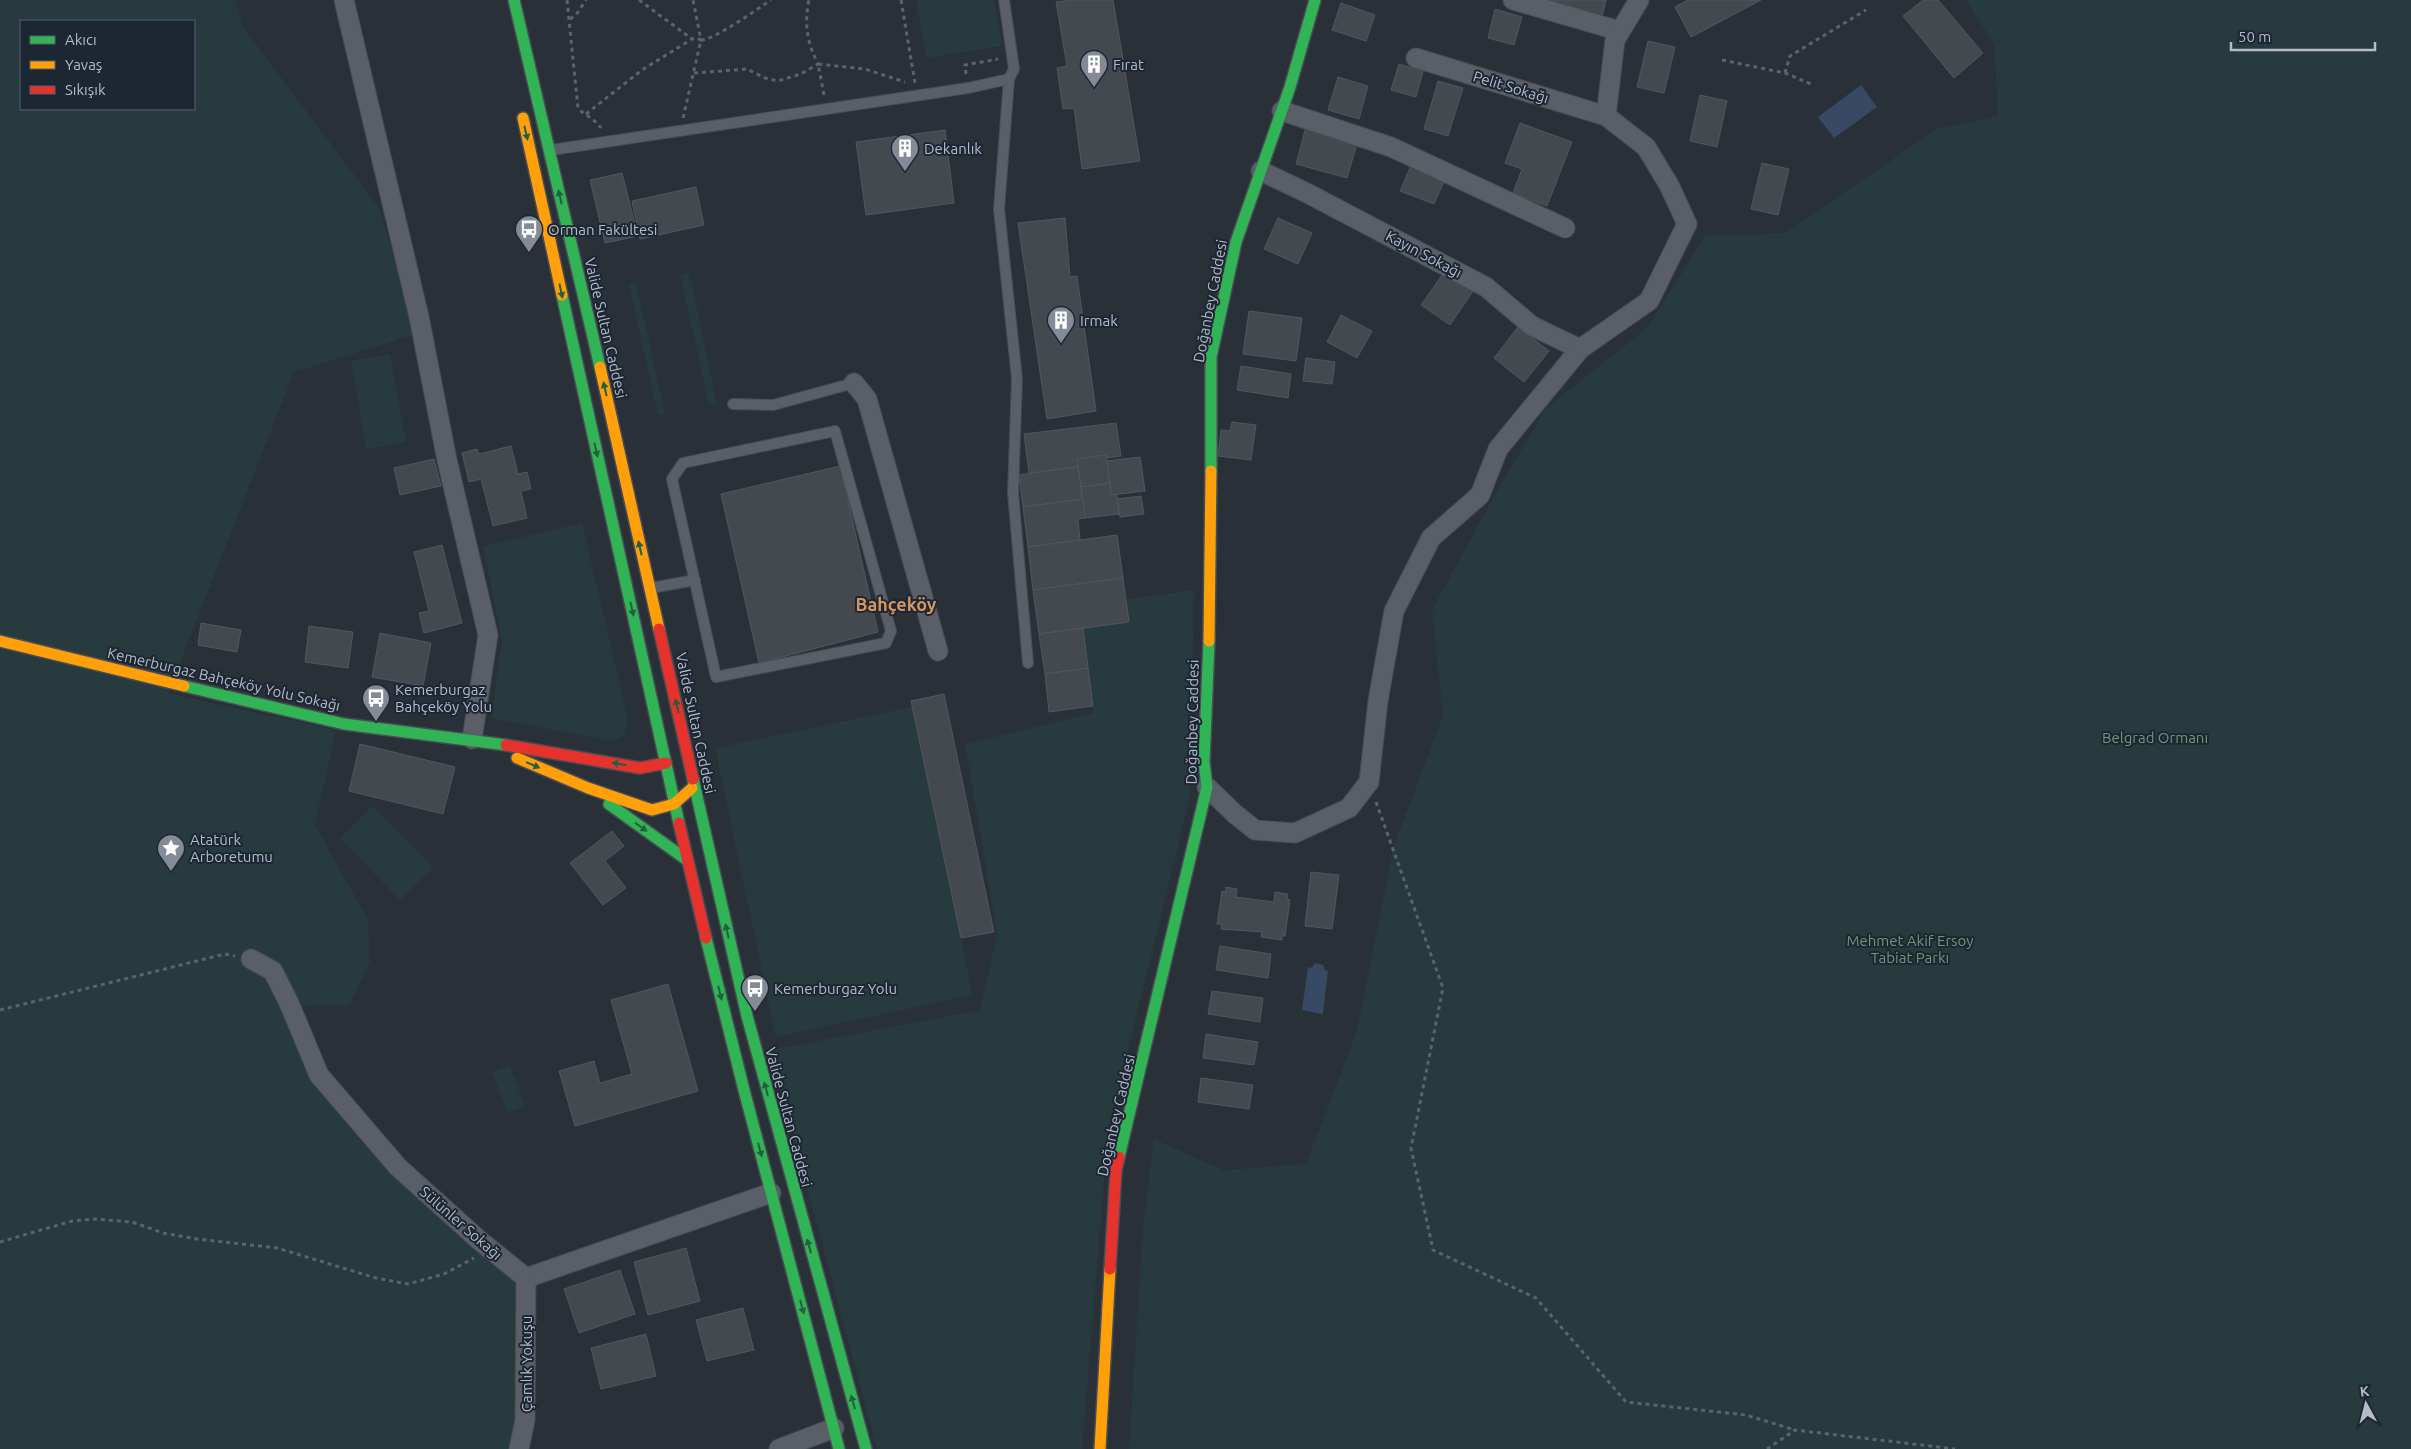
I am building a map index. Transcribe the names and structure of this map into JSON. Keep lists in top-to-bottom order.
{
  "streets": {
    "main road": ["Doğanbey Caddesi", "Valide Sultan Caddesi", "Kemerburgaz Bahçeköy Yolu Sokağı"],
    "street": [
      "Pelit Sokağı",
      "Kayın Sokağı",
      "Sülünler Sokağı",
      "Çamlık Yokuşu"
    ]
  },
  "crossings": [
    ["Kayın Sokağı", "Doğanbey Caddesi"],
    ["Sülünler Sokağı", "Çamlık Yokuşu"]
  ],
  "districts": ["Bahçeköy"],
  "parks": ["Belgrad Ormanı", "Mehmet Akif Ersoy Tabiat Parkı"],
  "places": {
    "building": ["Fırat", "Dekanlık", "Irmak"],
    "bus stop": ["Orman Fakültesi", "Kemerburgaz Bahçeköy Yolu", "Kemerburgaz Yolu"],
    "place": ["Atatürk Arboretumu"]
  },
  "legend": ["Akıcı", "Yavaş", "Sıkışık"],
  "scale_bar": "50 m",
  "north": "top"
}
